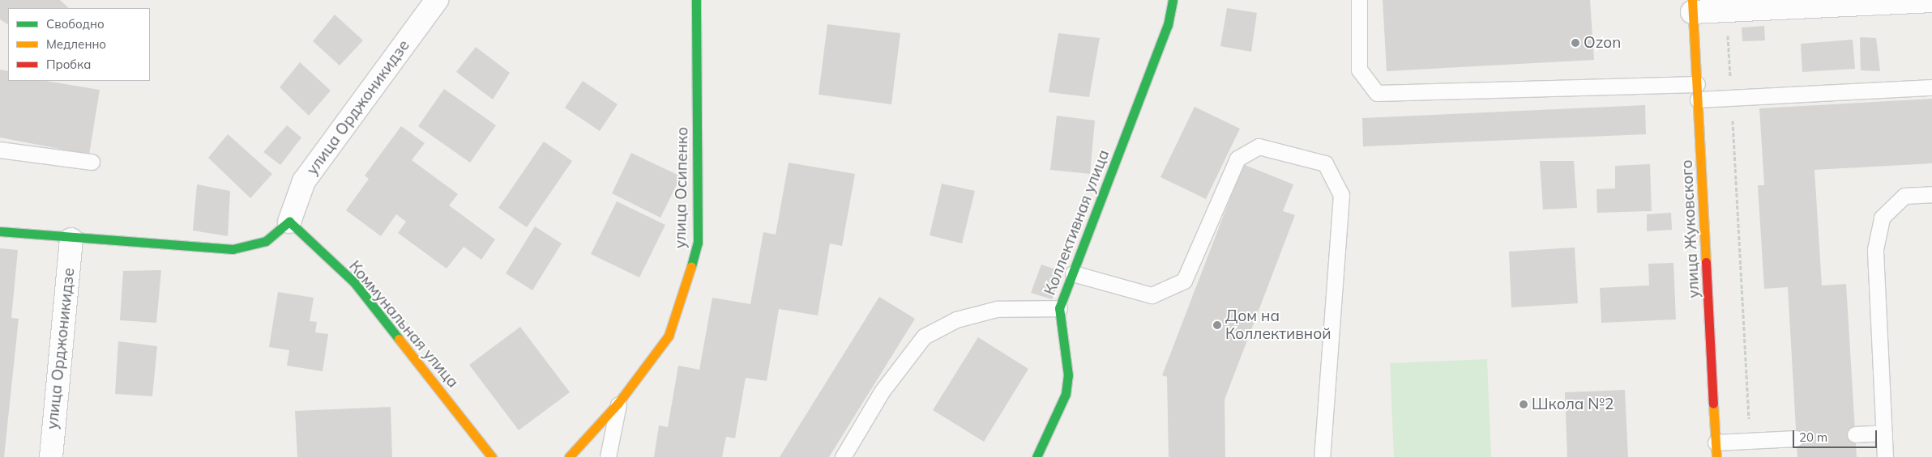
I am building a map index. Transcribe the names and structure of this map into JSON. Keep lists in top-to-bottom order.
{
  "streets": {
    "street": [
      "улица Орджоникидзе",
      "улица Осипенко",
      "Коллективная улица",
      "улица Жуковского",
      "Коммунальная улица"
    ]
  },
  "crossings": [
    ["улица Орджоникидзе", "Коммунальная улица"]
  ],
  "places": ["Ozon", "Дом на Коллективной", "Школа №2"],
  "legend": ["Свободно", "Медленно", "Пробка"],
  "scale_bar": "20 m"
}
